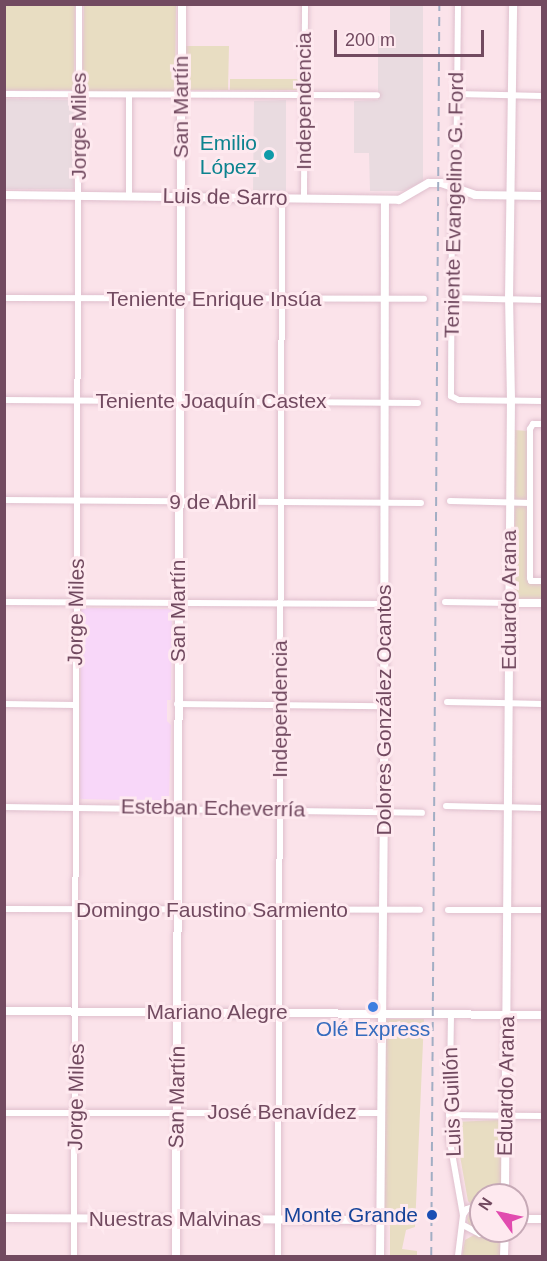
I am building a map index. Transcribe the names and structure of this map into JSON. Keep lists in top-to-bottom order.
{
  "streets": {
    "street": [
      "Independencia",
      "San Martín",
      "Jorge Miles",
      "Luis de Sarro",
      "Teniente Evangelino G. Ford",
      "Teniente Enrique Insúa",
      "Teniente Joaquín Castex",
      "9 de Abril",
      "Eduardo Arana",
      "Dolores González Ocantos",
      "Esteban Echeverría",
      "Domingo Faustino Sarmiento",
      "Mariano Alegre",
      "Luis Guillón",
      "José Benavídez",
      "Nuestras Malvinas"
    ]
  },
  "crossings": [
    ["Independencia", "Luis de Sarro"],
    ["Independencia", "Teniente Enrique Insúa"],
    ["Independencia", "Teniente Joaquín Castex"],
    ["Independencia", "9 de Abril"],
    ["Independencia", "Esteban Echeverría"],
    ["Independencia", "Domingo Faustino Sarmiento"],
    ["Independencia", "Mariano Alegre"],
    ["Independencia", "José Benavídez"],
    ["Independencia", "Nuestras Malvinas"],
    ["San Martín", "Luis de Sarro"],
    ["San Martín", "Teniente Enrique Insúa"],
    ["San Martín", "Teniente Joaquín Castex"],
    ["San Martín", "9 de Abril"],
    ["San Martín", "Esteban Echeverría"],
    ["San Martín", "Domingo Faustino Sarmiento"],
    ["San Martín", "Mariano Alegre"],
    ["San Martín", "José Benavídez"],
    ["San Martín", "Nuestras Malvinas"],
    ["Jorge Miles", "Luis de Sarro"],
    ["Jorge Miles", "Teniente Enrique Insúa"],
    ["Jorge Miles", "Teniente Joaquín Castex"],
    ["Jorge Miles", "9 de Abril"],
    ["Jorge Miles", "Esteban Echeverría"],
    ["Jorge Miles", "Domingo Faustino Sarmiento"],
    ["Jorge Miles", "Mariano Alegre"],
    ["Jorge Miles", "José Benavídez"],
    ["Jorge Miles", "Nuestras Malvinas"],
    ["Luis de Sarro", "Teniente Evangelino G. Ford"],
    ["Luis de Sarro", "Dolores González Ocantos"],
    ["Teniente Evangelino G. Ford", "Eduardo Arana"],
    ["Teniente Enrique Insúa", "Dolores González Ocantos"],
    ["Teniente Joaquín Castex", "Dolores González Ocantos"],
    ["9 de Abril", "Dolores González Ocantos"],
    ["Eduardo Arana", "Mariano Alegre"],
    ["Dolores González Ocantos", "Esteban Echeverría"],
    ["Dolores González Ocantos", "Domingo Faustino Sarmiento"],
    ["Dolores González Ocantos", "Mariano Alegre"],
    ["Dolores González Ocantos", "José Benavídez"],
    ["Dolores González Ocantos", "Nuestras Malvinas"],
    ["Mariano Alegre", "Luis Guillón"]
  ],
  "places": ["Emilio López", "Olé Express", "Monte Grande"],
  "scale_bar": "200 m",
  "north": "top left"
}
